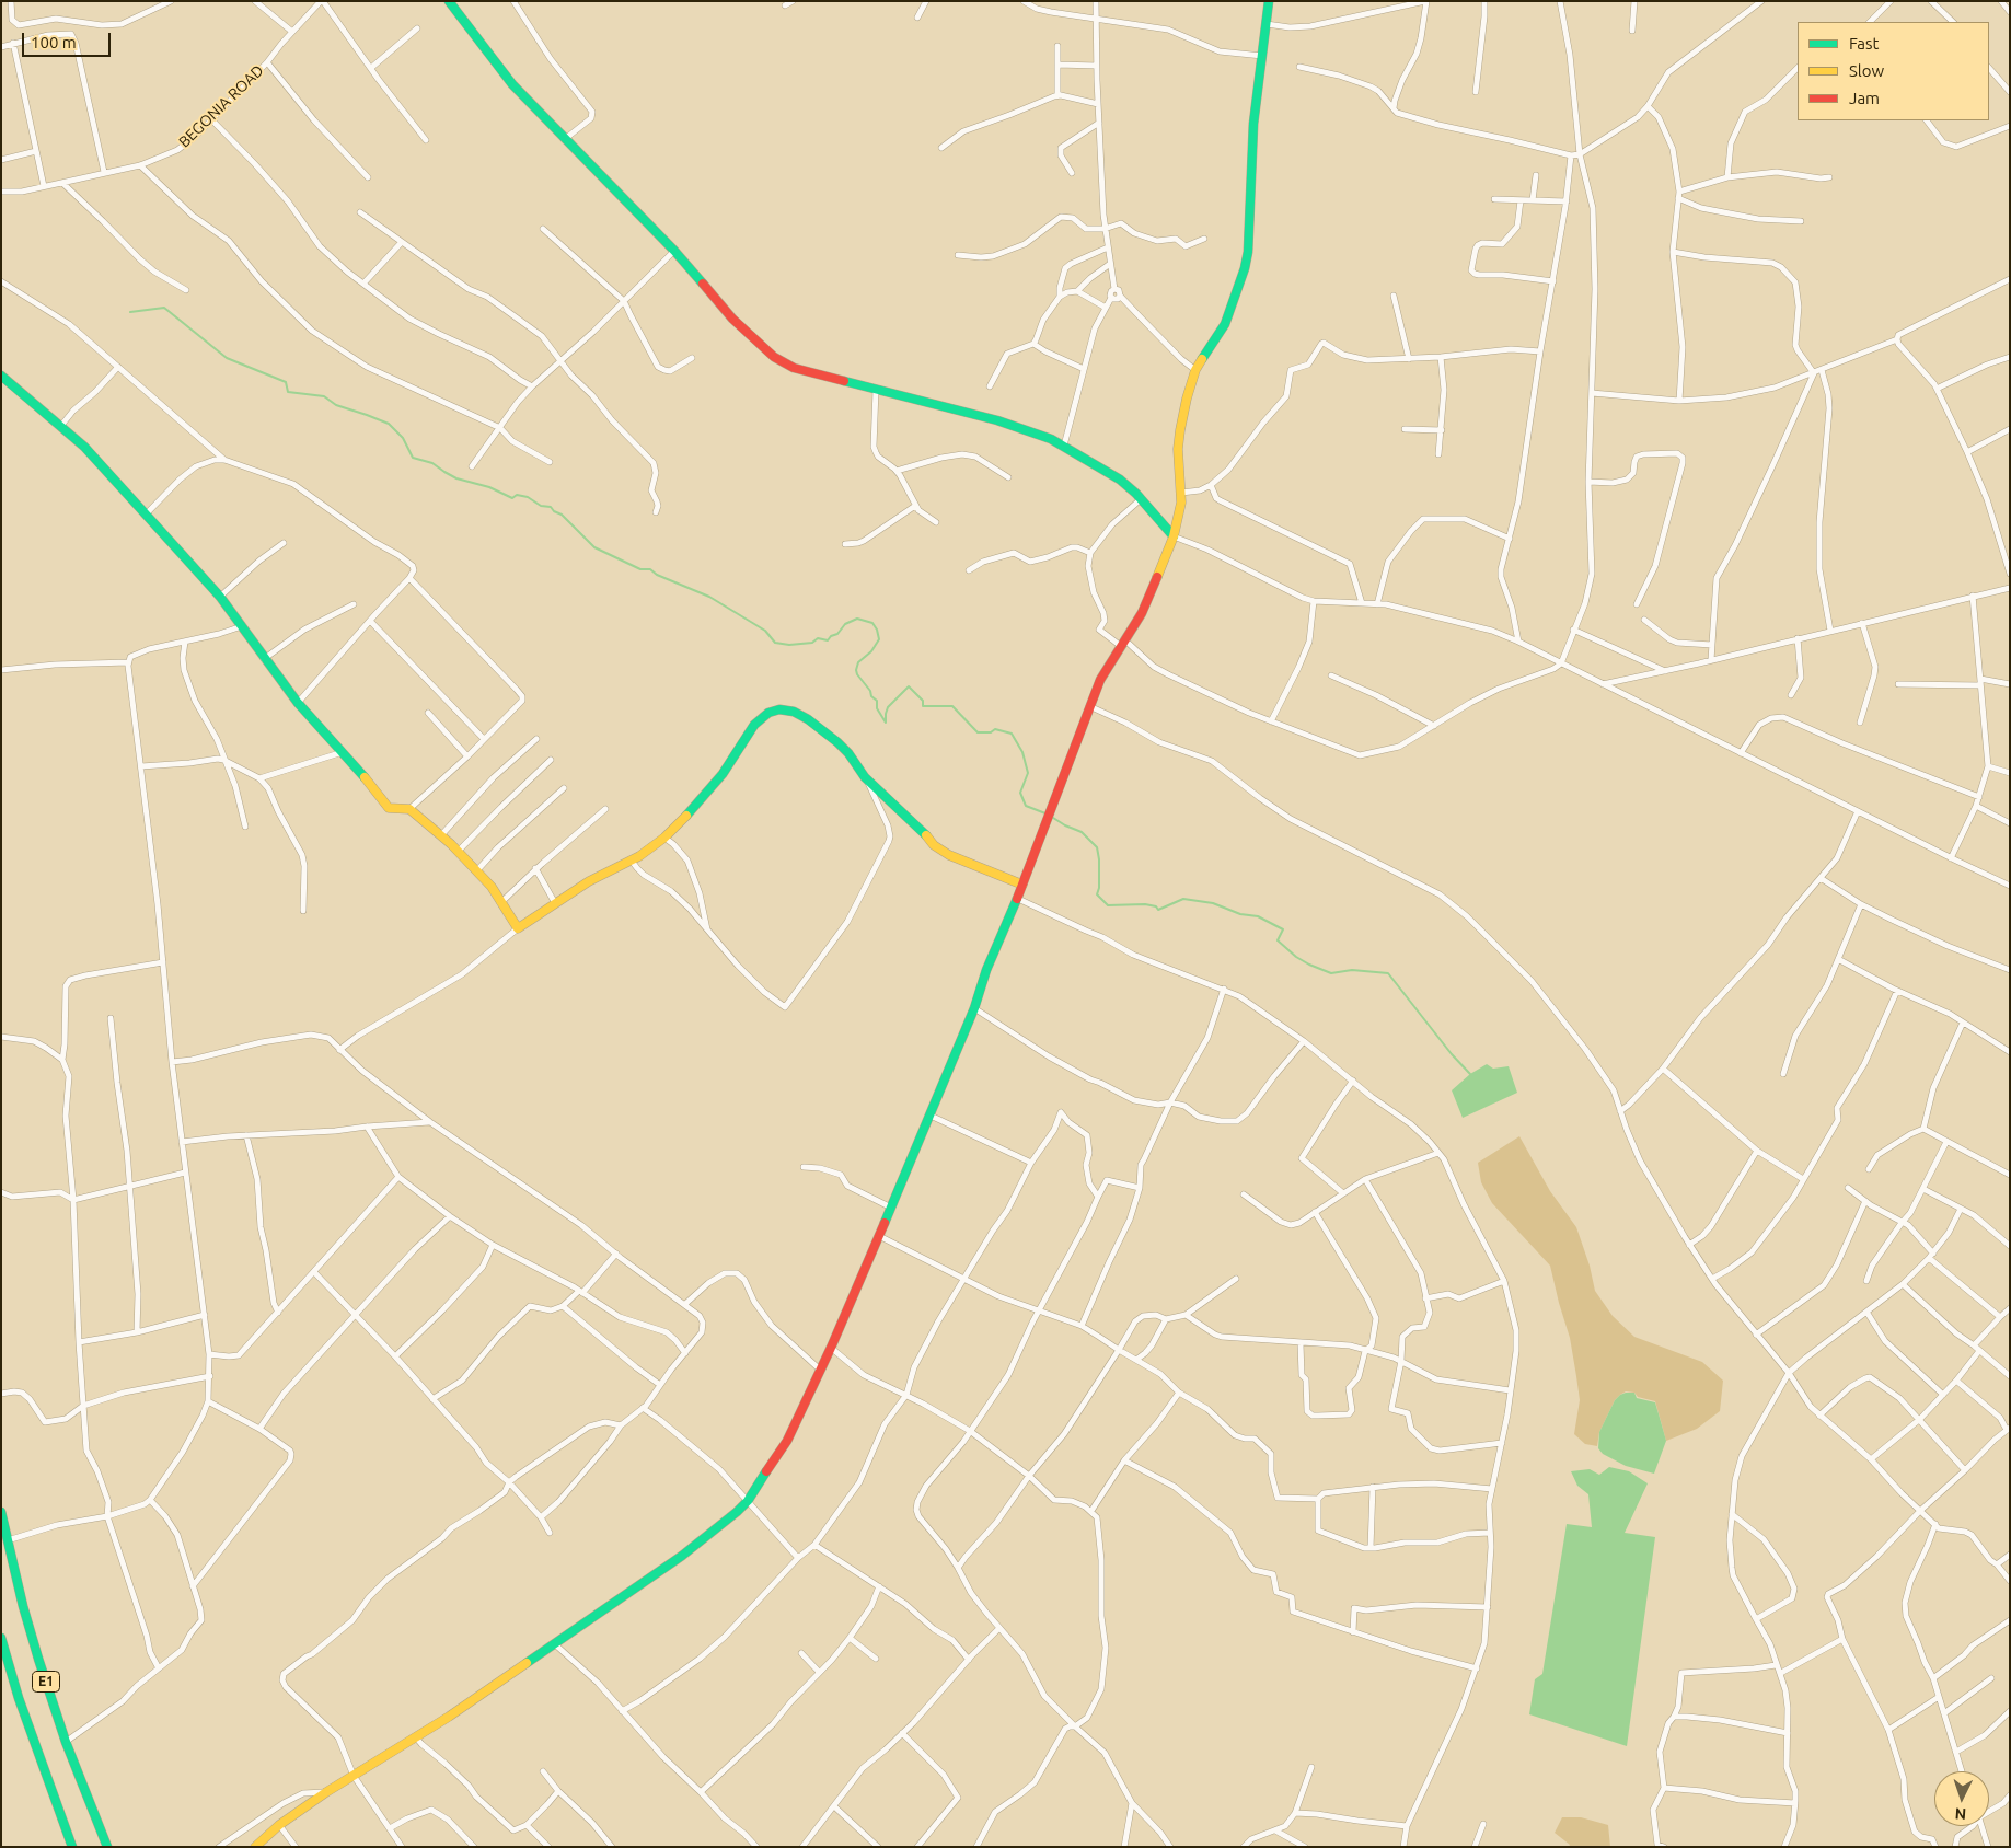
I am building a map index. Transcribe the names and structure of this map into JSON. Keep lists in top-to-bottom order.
{
  "streets": {
    "main road": ["E1"],
    "street": ["BEGONIA ROAD"]
  },
  "legend": ["Fast", "Slow", "Jam"],
  "scale_bar": "100 m",
  "north": "bottom"
}
